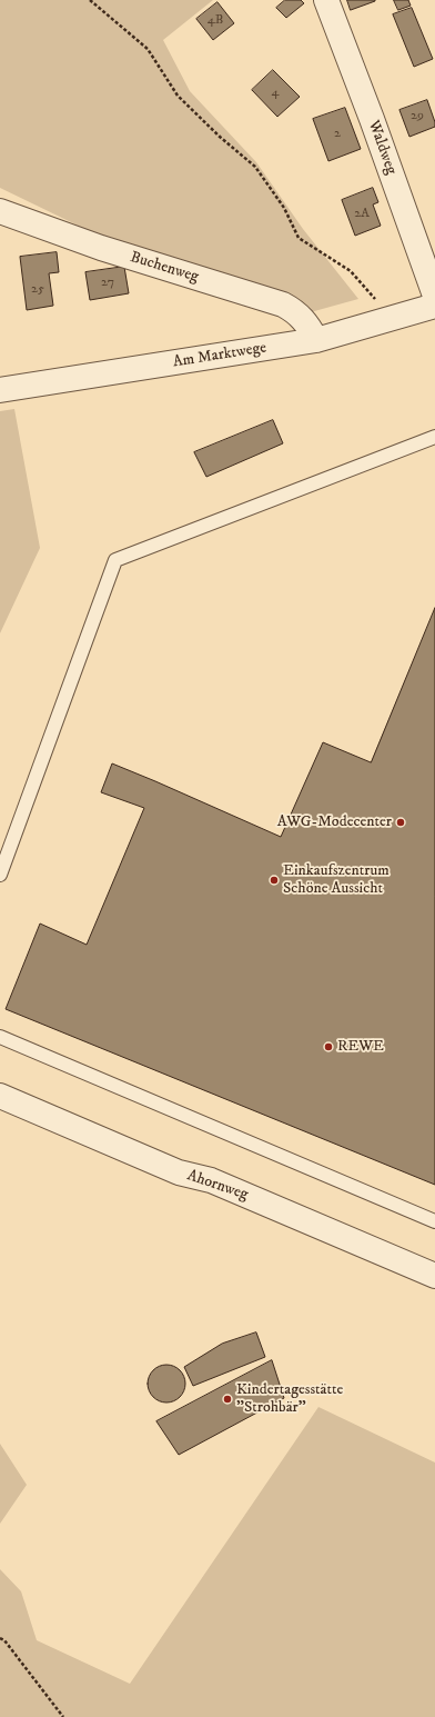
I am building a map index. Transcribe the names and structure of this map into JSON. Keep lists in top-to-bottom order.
{
  "streets": {
    "street": [
      "Waldweg",
      "Buchenweg",
      "Am Marktwege",
      "Ahornweg"
    ]
  },
  "crossings": [
    ["Buchenweg", "Am Marktwege"]
  ],
  "places": [
    "AWG-Modecenter",
    "Einkaufszentrum Schöne Aussicht",
    "REWE",
    "Kindertagesstätte \"Strohbär\""
  ],
  "house_numbers": [
    "4B",
    "4",
    "29",
    "2",
    "2A",
    "27",
    "25"
  ]
}
